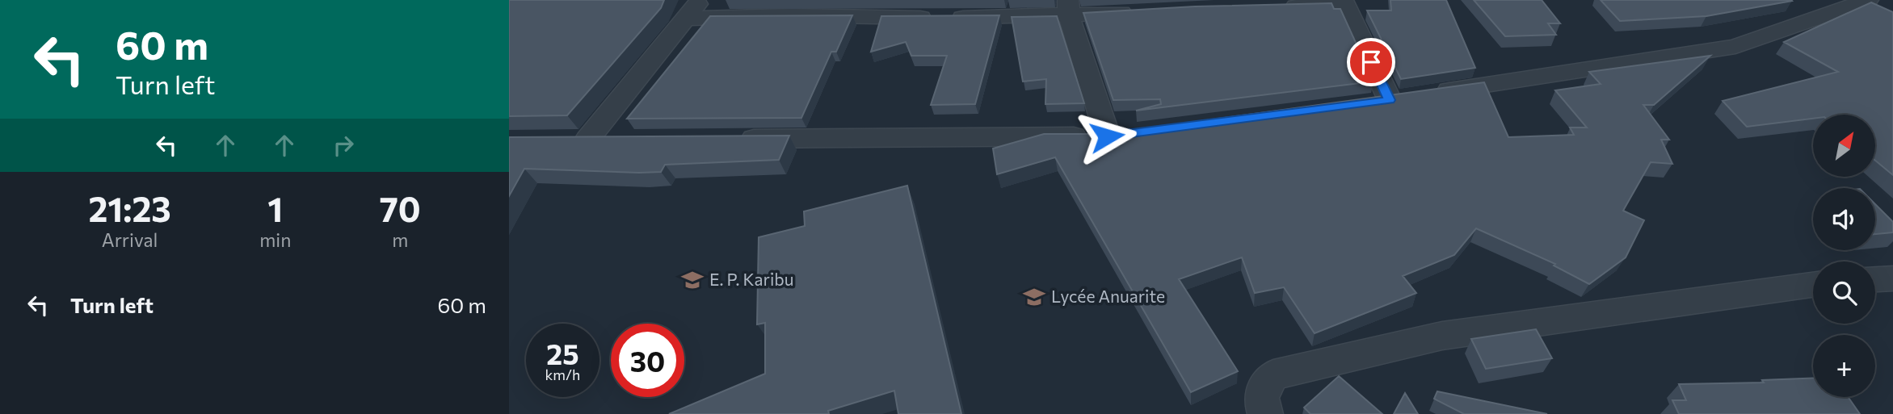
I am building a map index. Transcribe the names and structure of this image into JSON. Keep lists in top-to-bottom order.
{
  "places": {
    "school or university": ["E. P. Karibu", "Lycée Anuarite"]
  },
  "north": "top right",
  "page": {
    "turn": ["60 m", "Turn left"],
    "map_buttons": "+",
    "eta": [
      "21:23",
      "Arrival",
      "1",
      "min",
      "70",
      "m"
    ],
    "list": [
      {
        "name": "Turn left",
        "value": "60 m"
      }
    ],
    "speed": "25 km/h",
    "limit": "30"
  }
}
